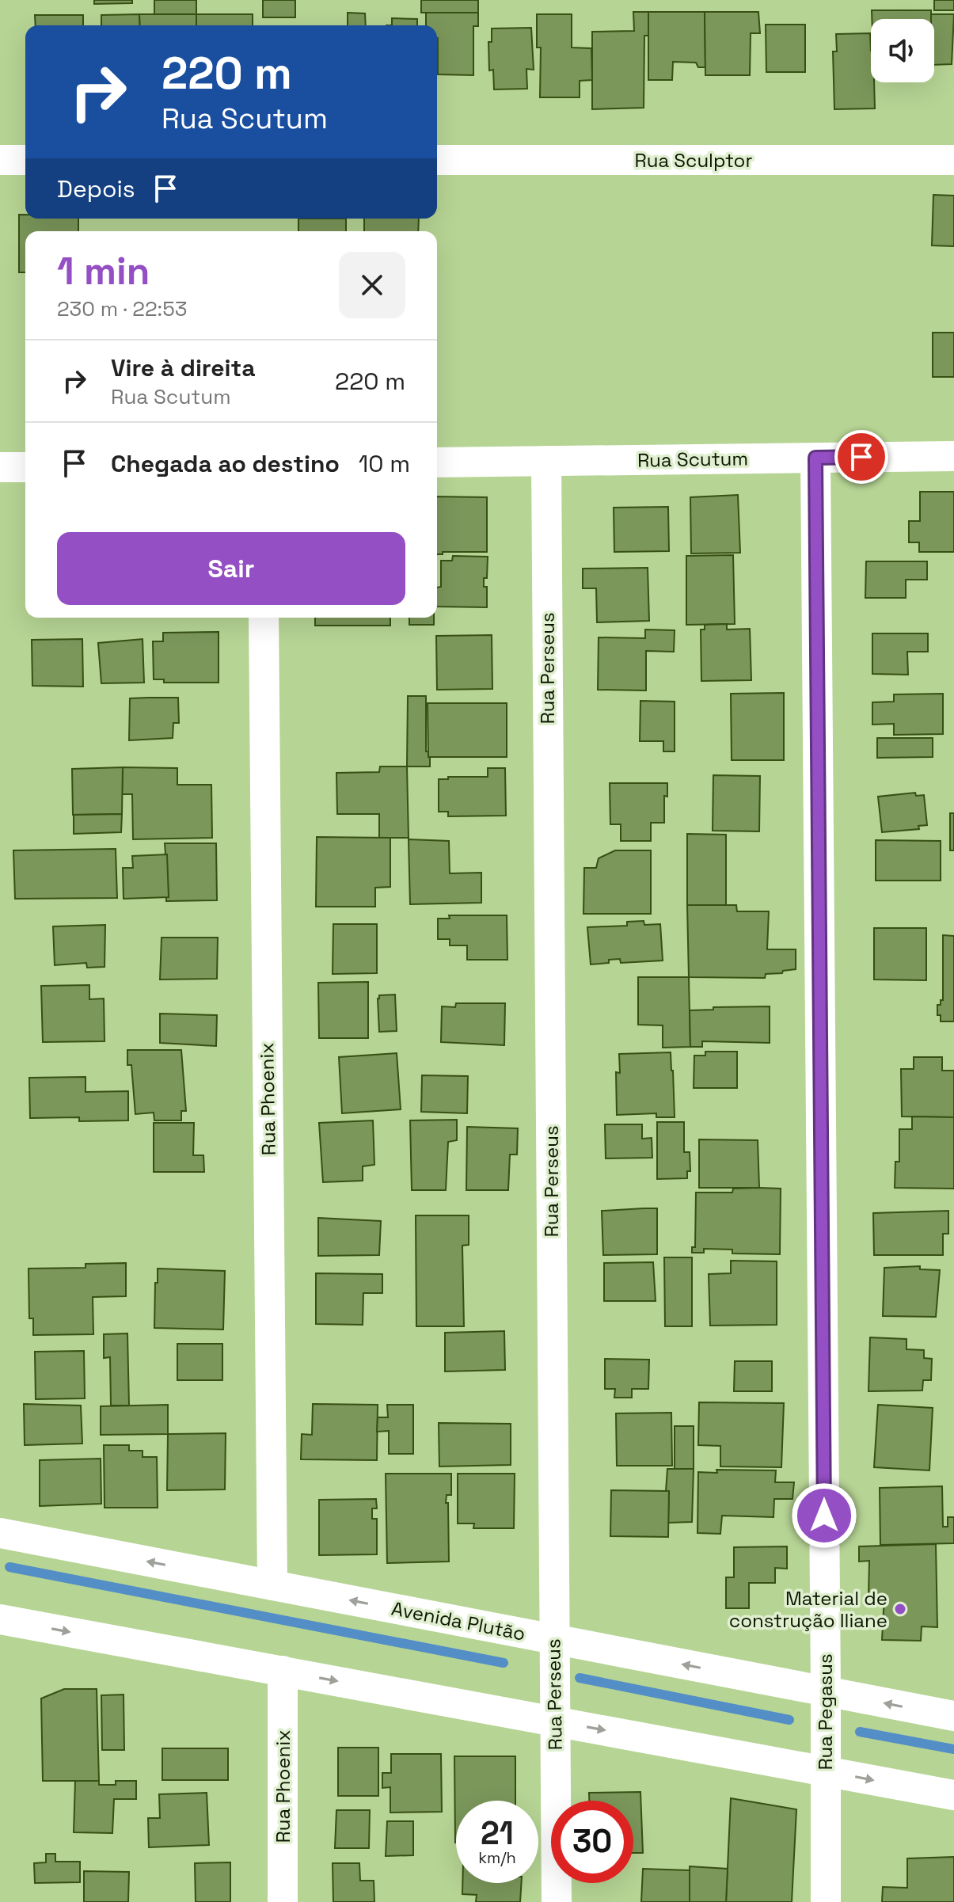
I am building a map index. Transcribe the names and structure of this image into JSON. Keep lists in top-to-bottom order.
{
  "streets": {
    "street": [
      "Rua Sculptor",
      "Rua Scutum",
      "Rua Perseus",
      "Rua Phoenix",
      "Avenida Plutão",
      "Rua Pegasus"
    ]
  },
  "crossings": [
    ["Rua Scutum", "Rua Perseus"],
    ["Rua Scutum", "Rua Pegasus"],
    ["Rua Perseus", "Avenida Plutão"],
    ["Rua Phoenix", "Avenida Plutão"],
    ["Avenida Plutão", "Rua Pegasus"]
  ],
  "places": ["Material de construção Iliane"],
  "page": {
    "turn": ["220 m", "Rua Scutum"],
    "then": "Depois",
    "heading": ["1 min", "230 m · 22:53"],
    "list": [
      {
        "name": "Vire à direita",
        "note": "Rua Scutum",
        "value": "220 m"
      },
      {
        "name": "Chegada ao destino",
        "value": "10 m"
      }
    ],
    "buttons": "Sair",
    "speed": "21 km/h",
    "limit": "30"
  }
}
